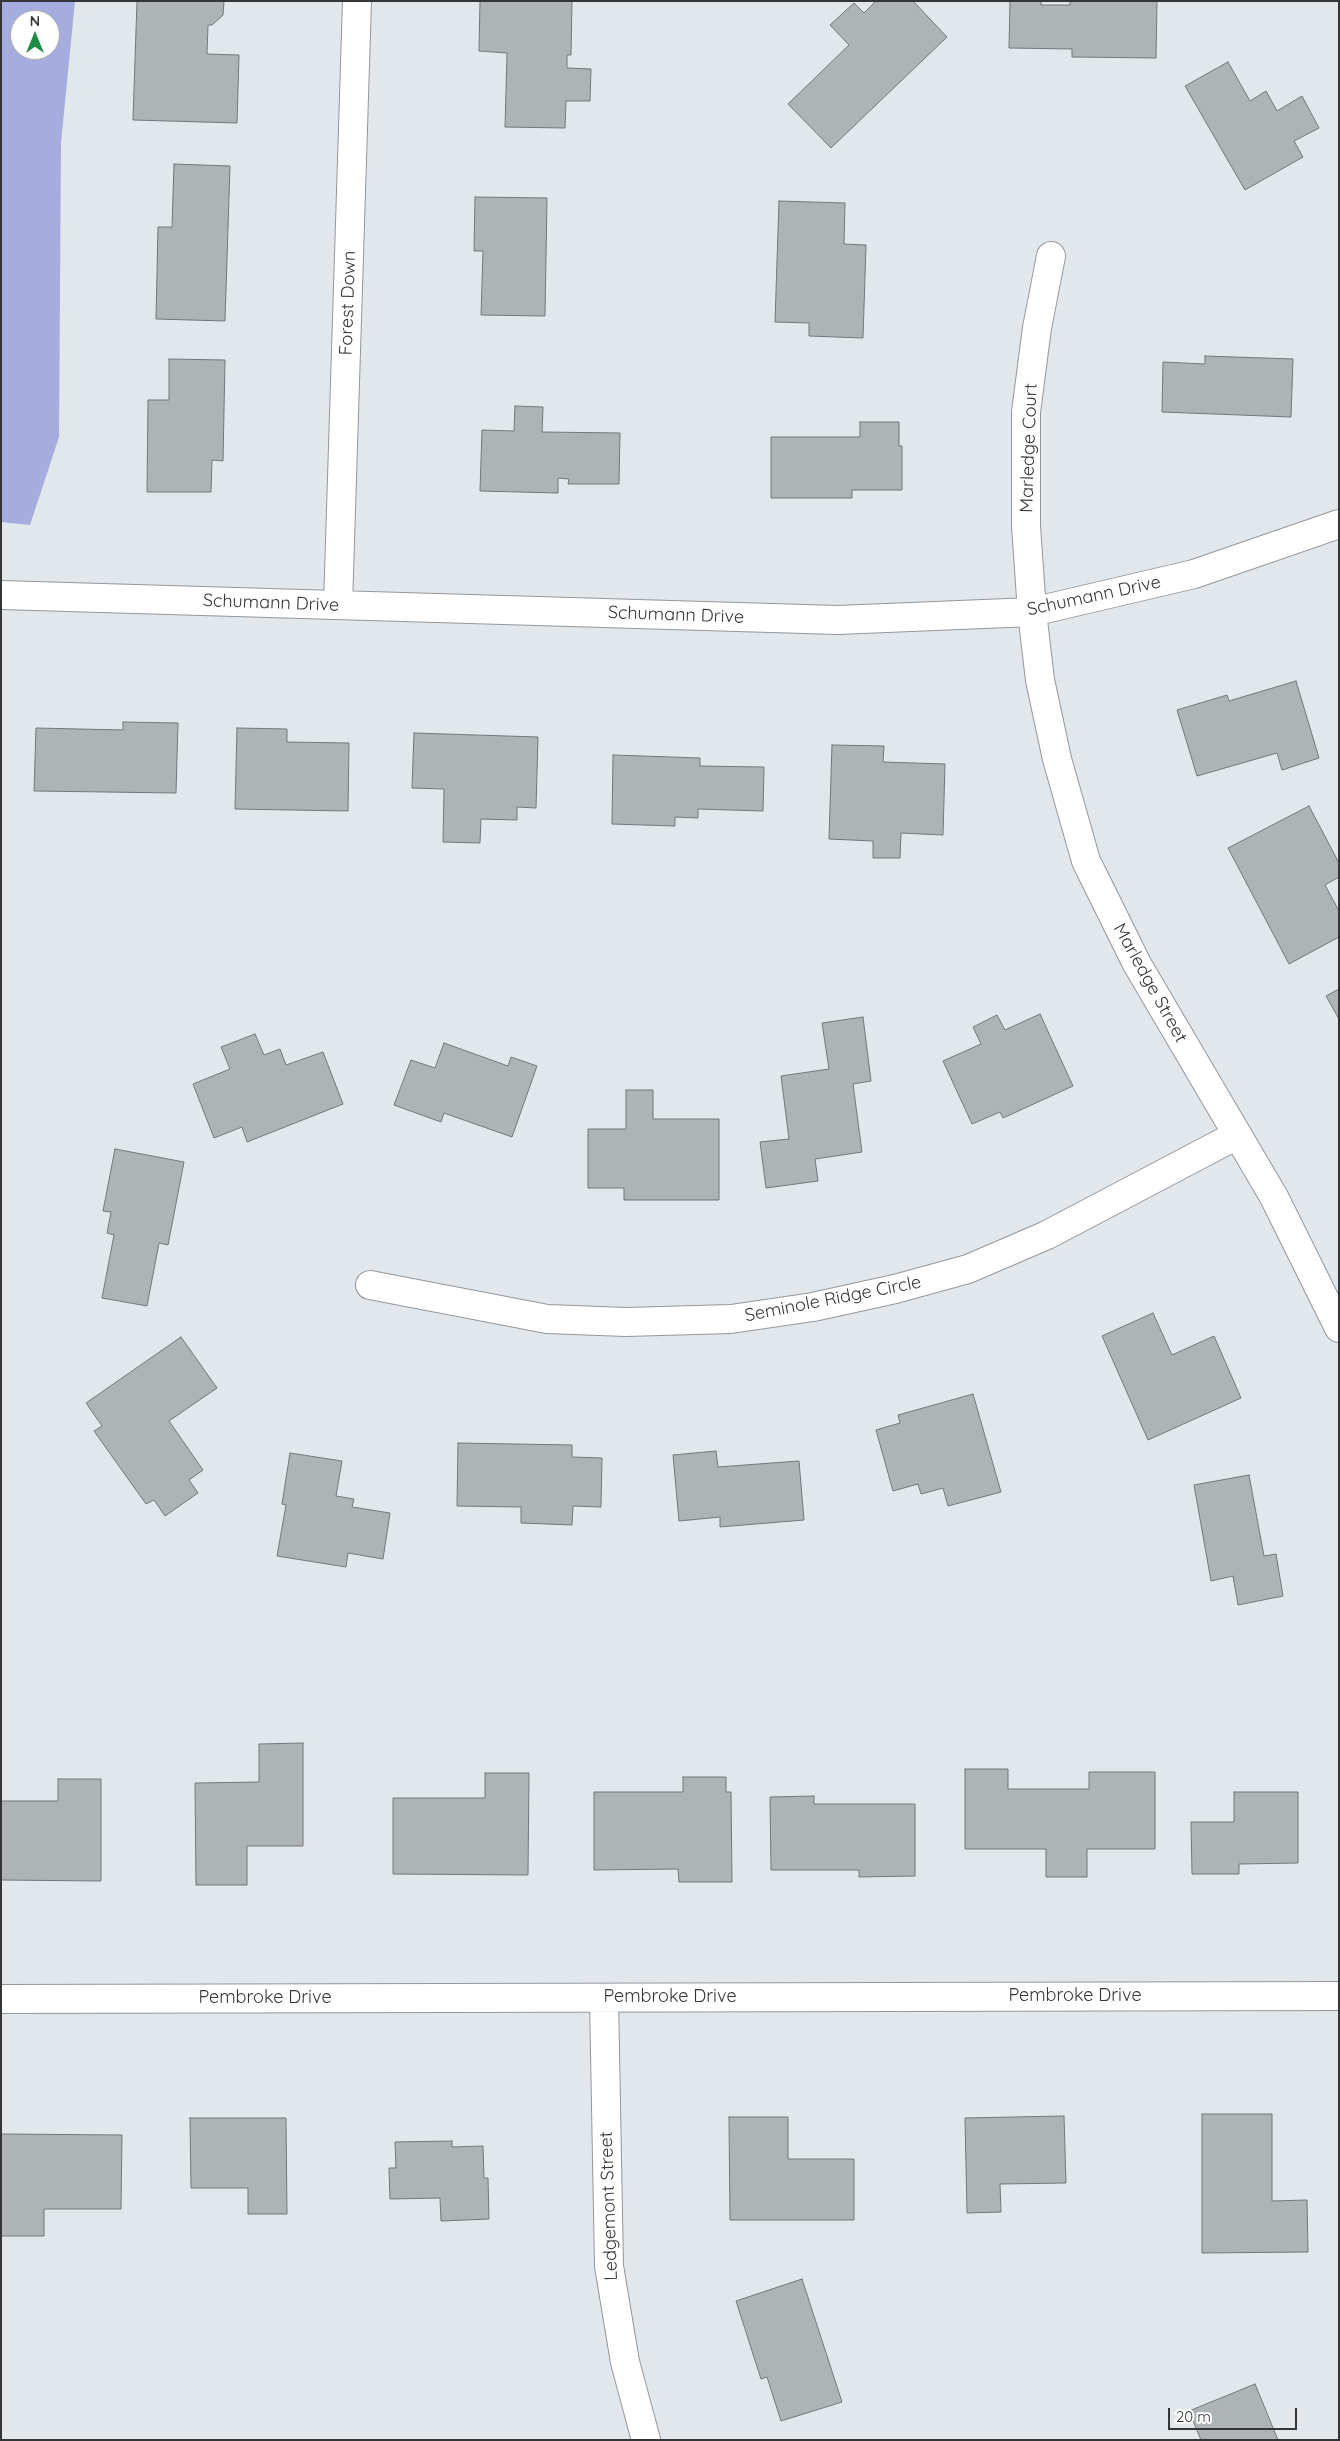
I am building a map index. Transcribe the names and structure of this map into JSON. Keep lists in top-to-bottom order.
{
  "streets": {
    "street": [
      "Forest Down",
      "Marledge Court",
      "Schumann Drive",
      "Marledge Street",
      "Seminole Ridge Circle",
      "Pembroke Drive",
      "Ledgemont Street"
    ]
  },
  "crossings": [
    ["Forest Down", "Schumann Drive"],
    ["Marledge Court", "Schumann Drive"],
    ["Marledge Court", "Marledge Street"],
    ["Schumann Drive", "Marledge Street"],
    ["Marledge Street", "Seminole Ridge Circle"],
    ["Pembroke Drive", "Ledgemont Street"]
  ],
  "scale_bar": "20 m",
  "north": "top"
}
